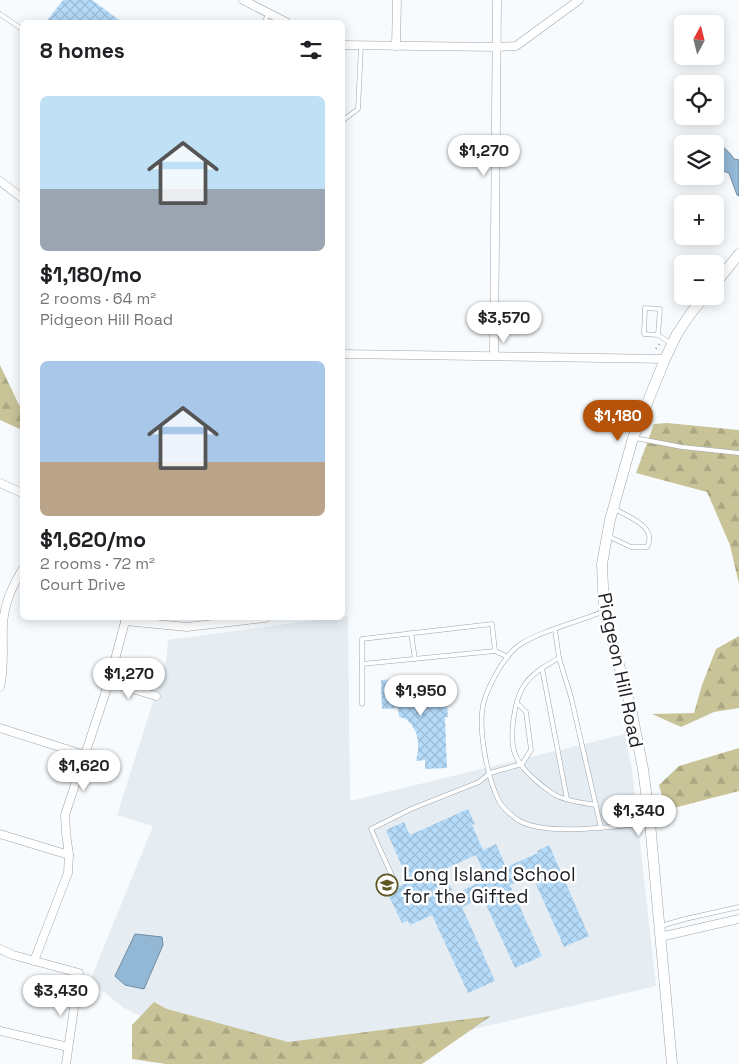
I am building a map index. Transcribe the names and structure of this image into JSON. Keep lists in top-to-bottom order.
{
  "streets": {
    "street": ["Pidgeon Hill Road"]
  },
  "places": {
    "school or university": ["Long Island School for the Gifted"]
  },
  "north": "top",
  "page": {
    "map_buttons": ["+", "−"],
    "heading": "8 homes",
    "list": [
      {
        "name": "$1,180/mo",
        "note": "2 rooms · 64 m² · Pidgeon Hill Road"
      },
      {
        "name": "$1,620/mo",
        "note": "2 rooms · 72 m² · Court Drive"
      }
    ],
    "price": [
      "$1,270",
      "$3,570",
      "$1,180",
      "$1,270",
      "$1,950",
      "$1,620",
      "$1,340",
      "$3,430"
    ]
  }
}
